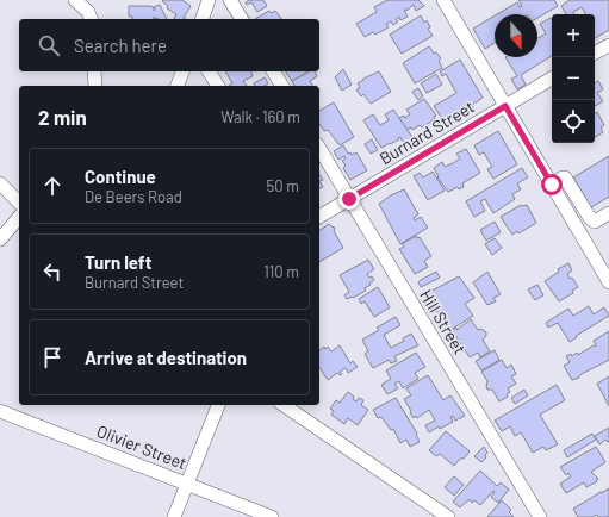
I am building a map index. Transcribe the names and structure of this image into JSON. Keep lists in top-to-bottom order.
{
  "streets": {
    "street": ["Burnard Street", "Hill Street", "Olivier Street"]
  },
  "crossings": [
    ["Burnard Street", "Hill Street"]
  ],
  "north": "bottom",
  "page": {
    "map_buttons": ["+", "−"],
    "search": "Search here",
    "heading": ["2 min", "Walk · 160 m"],
    "list": [
      ["Continue", "De Beers Road", "50 m"],
      ["Turn left", "Burnard Street", "110 m"],
      "Arrive at destination"
    ]
  }
}
